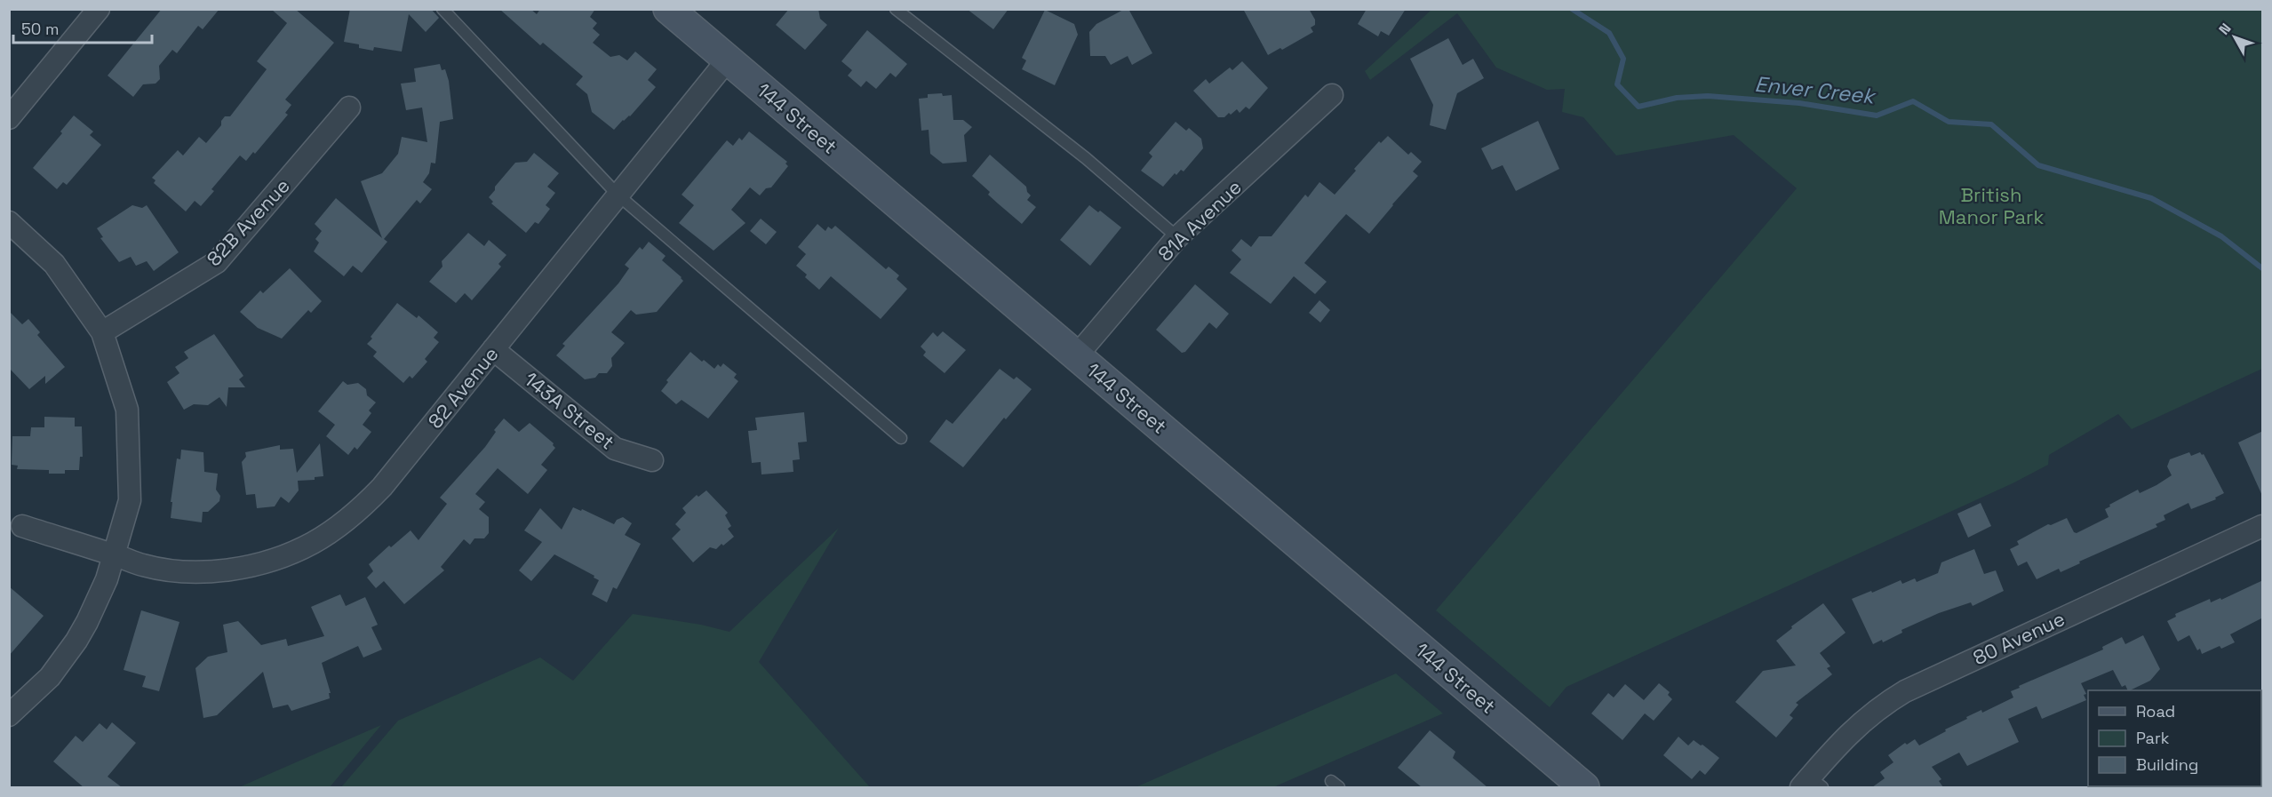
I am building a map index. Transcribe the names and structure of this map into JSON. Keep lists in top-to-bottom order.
{
  "streets": {
    "main road": ["144 Street"],
    "street": [
      "81A Avenue",
      "82B Avenue",
      "82 Avenue",
      "143A Street",
      "80 Avenue"
    ]
  },
  "crossings": [
    ["144 Street", "81A Avenue"],
    ["144 Street", "82 Avenue"],
    ["82 Avenue", "143A Street"]
  ],
  "water": ["Enver Creek"],
  "parks": ["British Manor Park"],
  "legend": ["Road", "Park", "Building"],
  "scale_bar": "50 m",
  "north": "top left"
}
